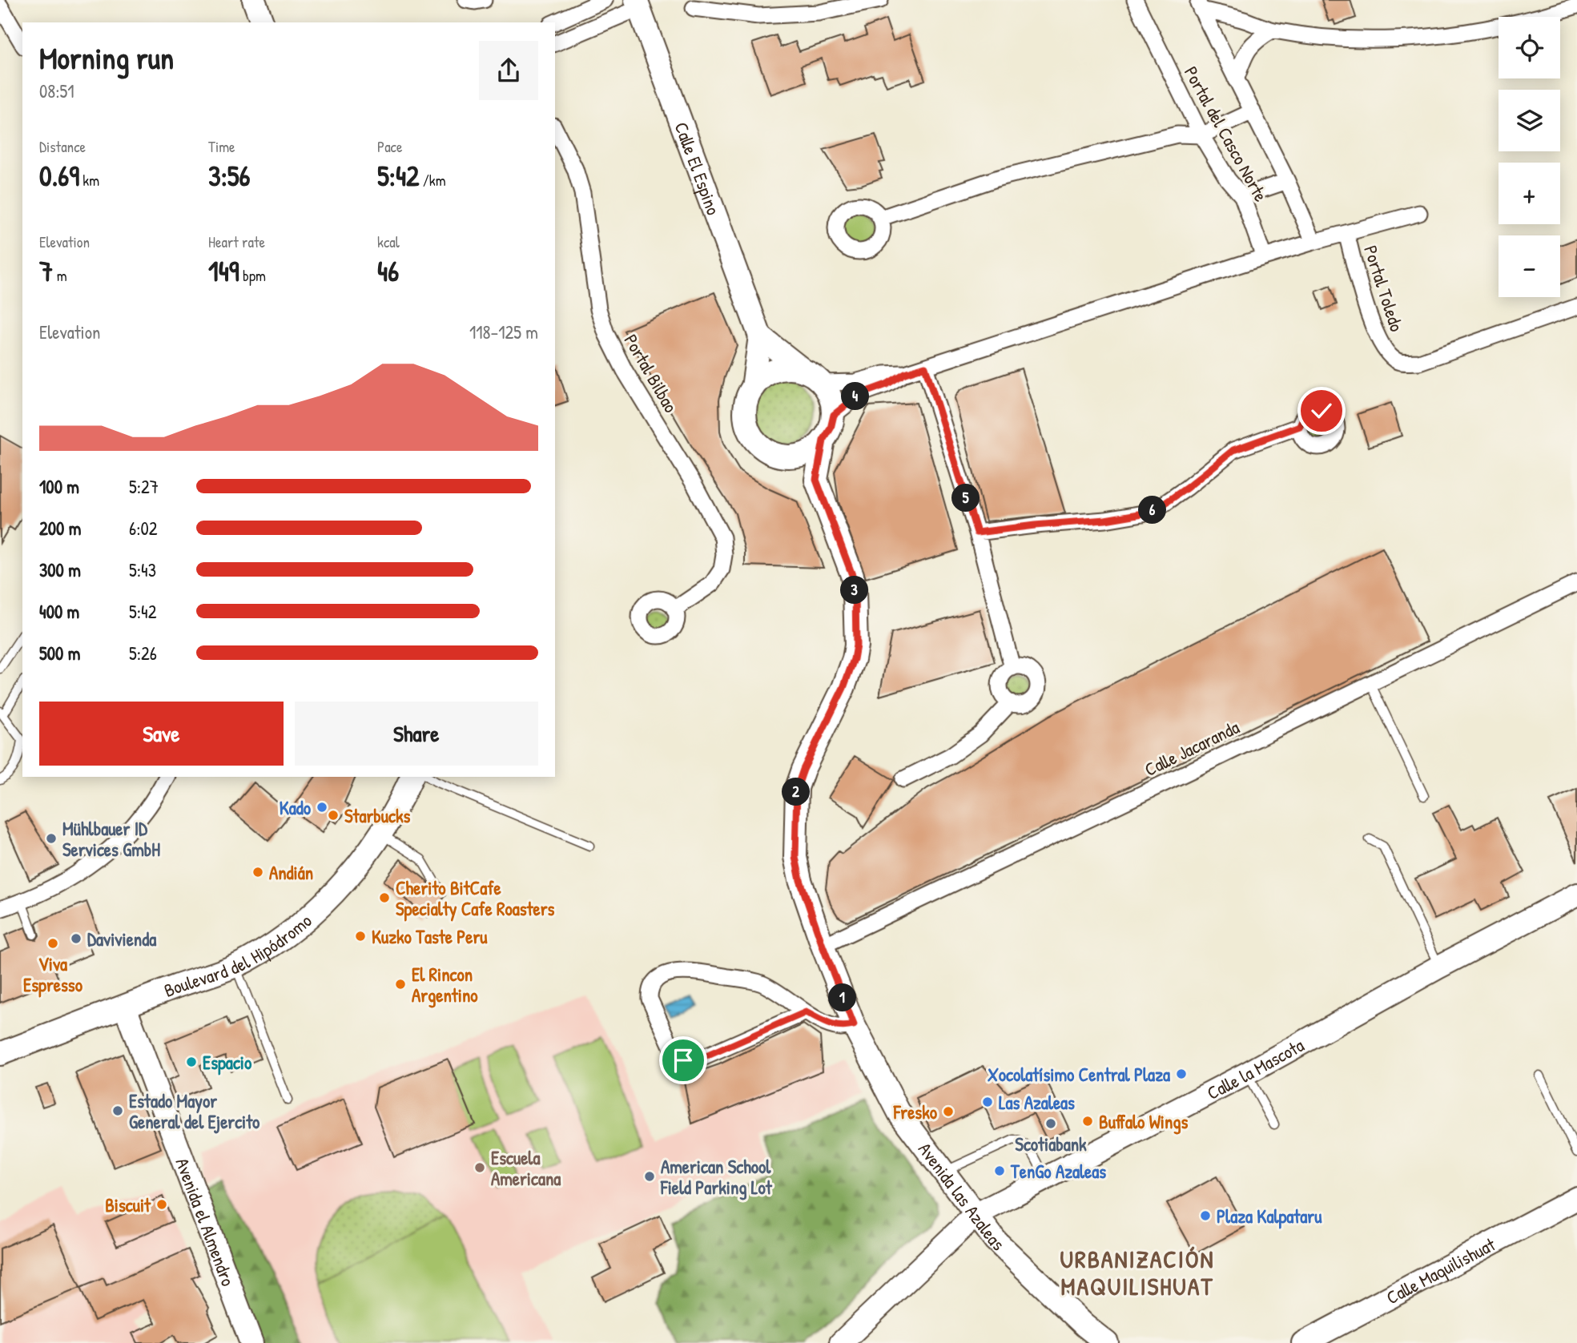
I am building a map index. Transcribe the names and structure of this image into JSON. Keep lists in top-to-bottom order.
{
  "streets": {
    "street": [
      "Portal del Casco Norte",
      "Calle El Espino",
      "Portal Toledo",
      "Portal Bilbao",
      "Calle Jacaranda",
      "Boulevard del Hipódromo",
      "Calle la Mascota",
      "Avenida las Azaleas",
      "Avenida el Almendro",
      "Calle Maquilishuat"
    ]
  },
  "crossings": [
    ["Calle Jacaranda", "Avenida las Azaleas"],
    ["Boulevard del Hipódromo", "Avenida el Almendro"],
    ["Calle la Mascota", "Avenida las Azaleas"]
  ],
  "districts": ["URBANIZACIÓN MAQUILISHUAT"],
  "places": [
    "Kado",
    "Starbucks",
    "Mühlbauer ID Services GmbH",
    "Andián",
    "Cherito BitCafe Specialty Cafe Roasters",
    "Kuzko Taste Peru",
    "Davivienda",
    "Viva Espresso",
    "El Rincon Argentino",
    "Espacio",
    "Xocolatísimo Central Plaza",
    "Las Azaleas",
    "Estado Mayor General del Ejercito",
    "Fresko",
    "Buffalo Wings",
    "Scotiabank",
    "Escuela Americana",
    "TenGo Azaleas",
    "American School Field Parking Lot",
    "Biscuit",
    "Plaza Kalpataru"
  ],
  "page": {
    "map_buttons": ["+", "−"],
    "heading": ["Morning run", "08:51"],
    "stats": [
      ["Distance", "0.69 km"],
      ["Time", "3:56"],
      ["Pace", "5:42 /km"],
      ["Elevation", "7 m"],
      ["Heart rate", "149 bpm"],
      ["kcal", "46"]
    ],
    "chart": ["Elevation", "118–125 m"],
    "pins": [
      "4",
      "5",
      "6",
      "3",
      "2",
      "1"
    ],
    "list": [
      {
        "name": "100 m",
        "note": "5:27"
      },
      {
        "name": "200 m",
        "note": "6:02"
      },
      {
        "name": "300 m",
        "note": "5:43"
      },
      {
        "name": "400 m",
        "note": "5:42"
      },
      {
        "name": "500 m",
        "note": "5:26"
      }
    ],
    "buttons": ["Save", "Share"]
  }
}
